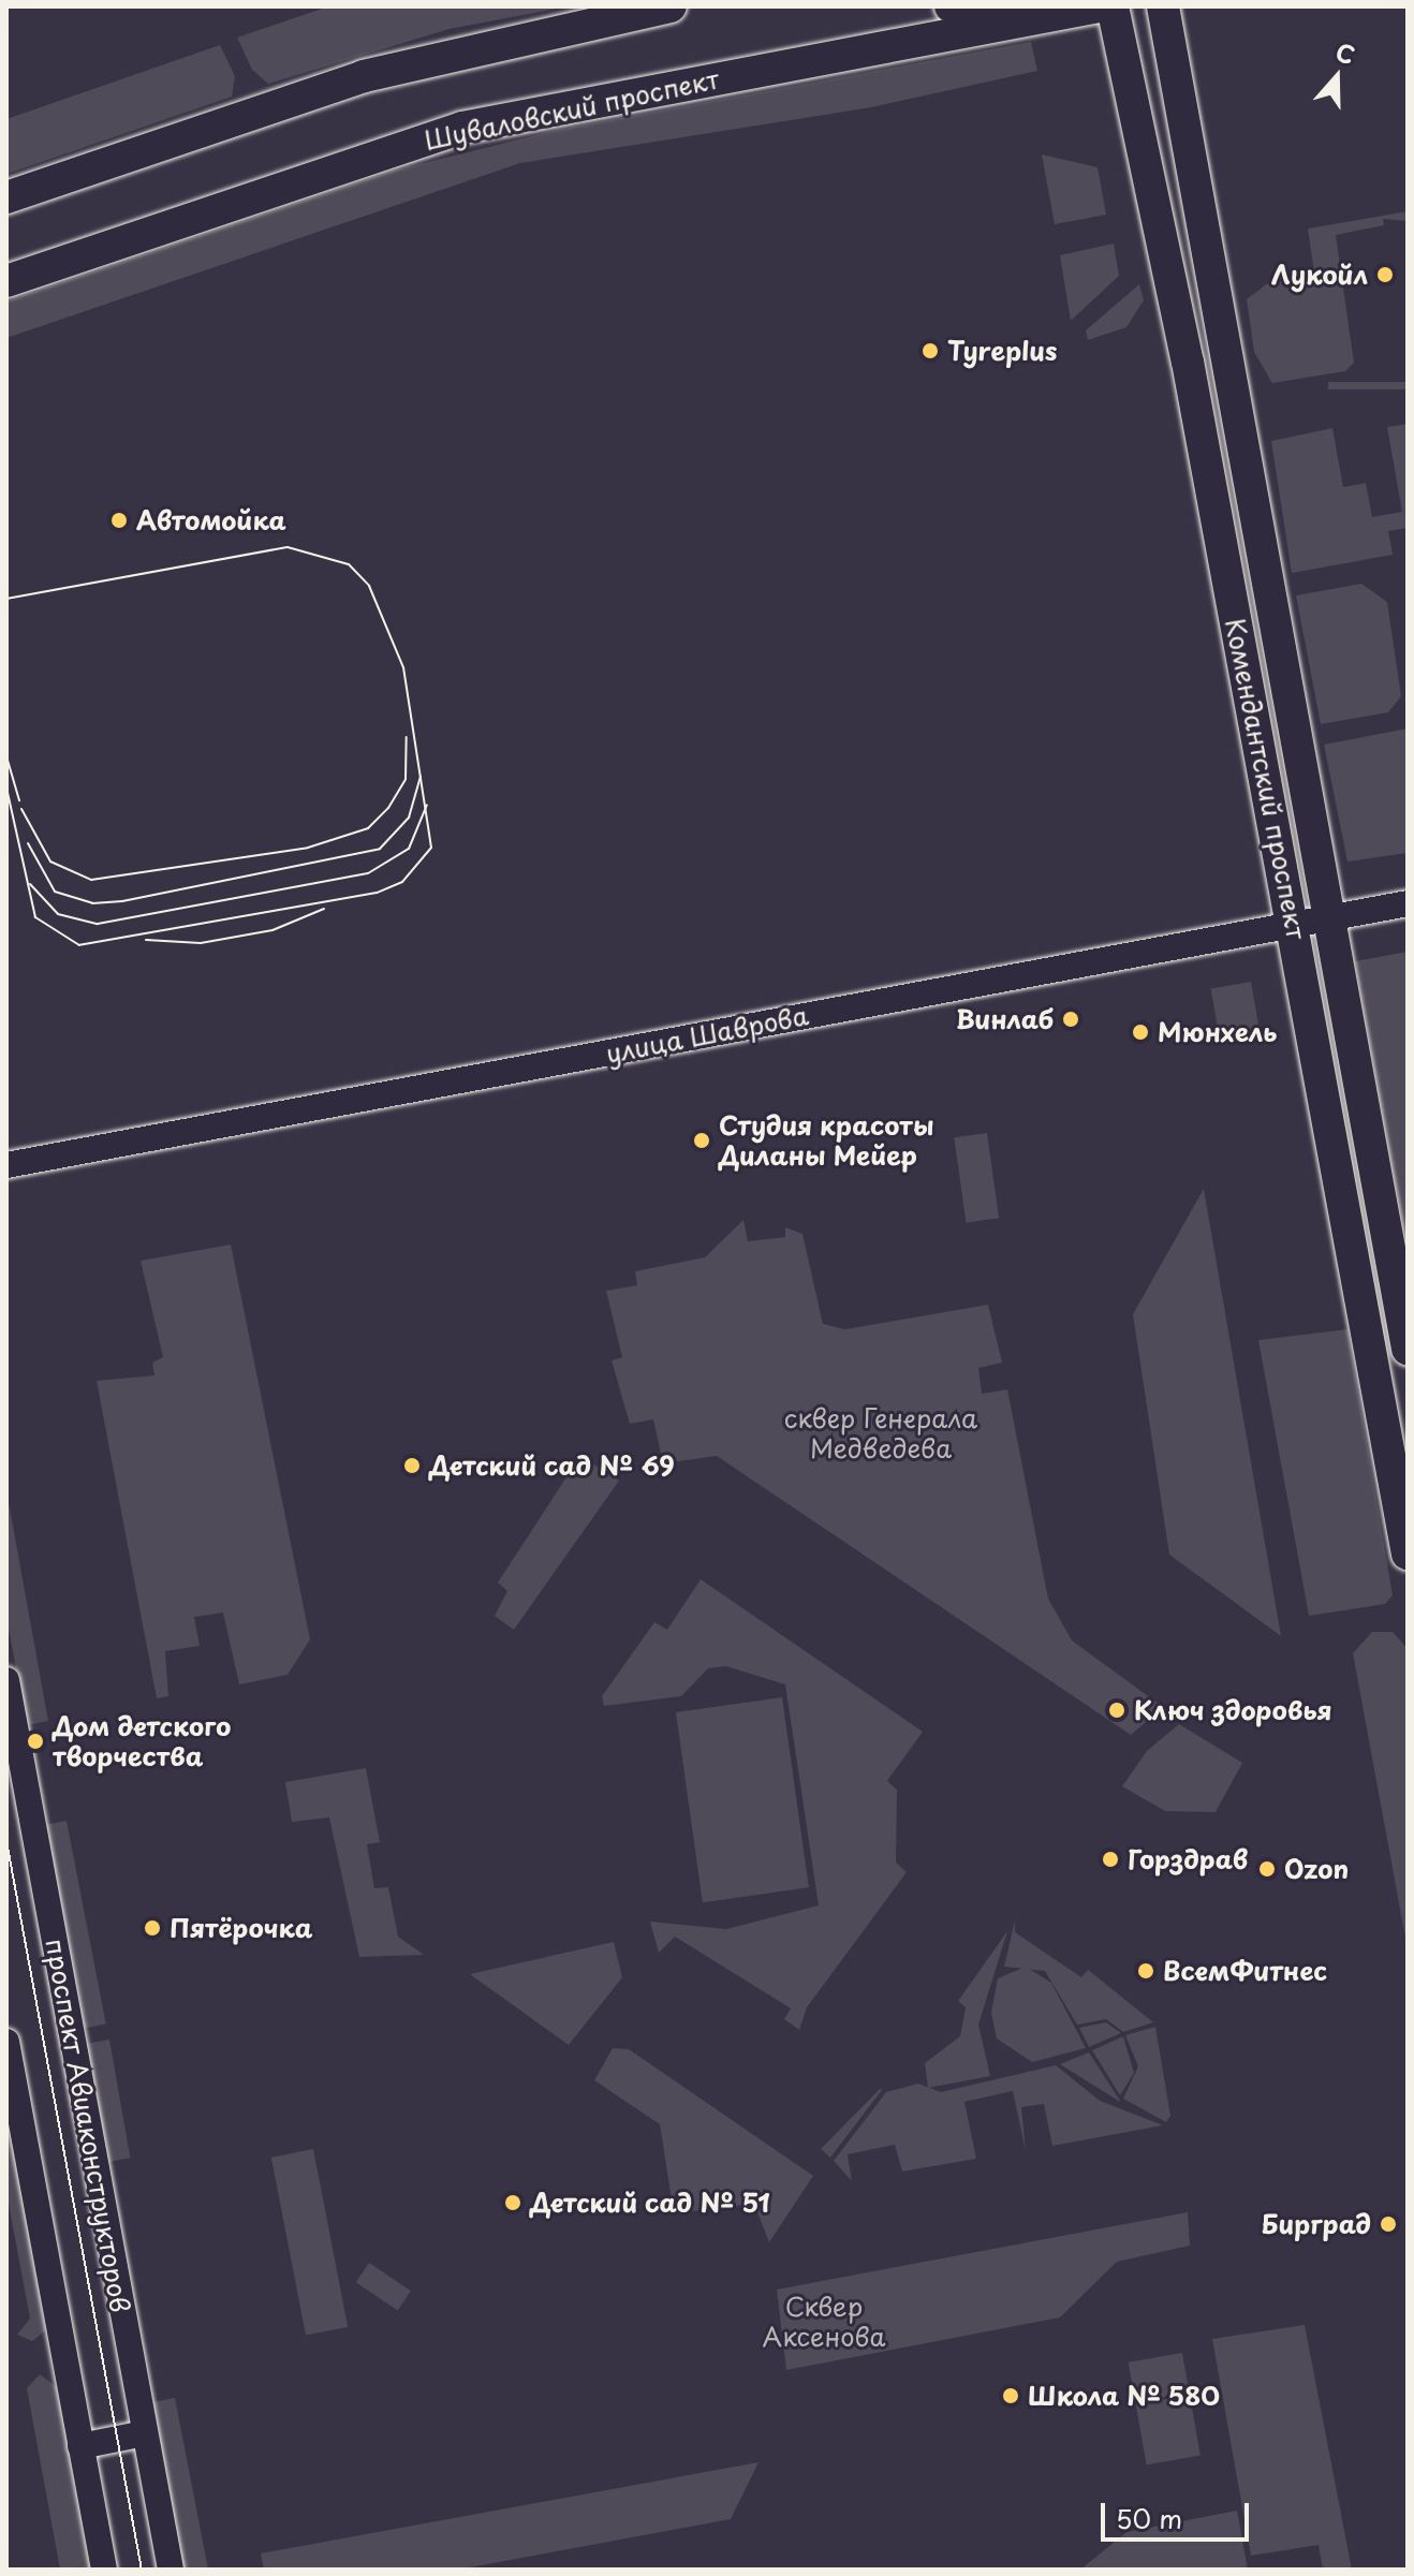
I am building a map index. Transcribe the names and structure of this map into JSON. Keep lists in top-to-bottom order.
{
  "streets": {
    "main road": ["Шуваловский проспект", "Комендантский проспект"],
    "street": ["улица Шаврова", "проспект Авиаконструкторов"]
  },
  "crossings": [
    ["Комендантский проспект", "улица Шаврова"]
  ],
  "parks": ["сквер Генерала Медведева", "Сквер Аксенова"],
  "places": [
    "Лукойл",
    "Tyreplus",
    "Автомойка",
    "Винлаб",
    "Мюнхель",
    "Студия красоты Диланы Мейер",
    "Детский сад № 69",
    "Ключ здоровья",
    "Дом детского творчества",
    "Горздрав",
    "Ozon",
    "Пятёрочка",
    "ВсемФитнес",
    "Детский сад № 51",
    "Бирград",
    "Школа № 580"
  ],
  "scale_bar": "50 m",
  "north": "top"
}
